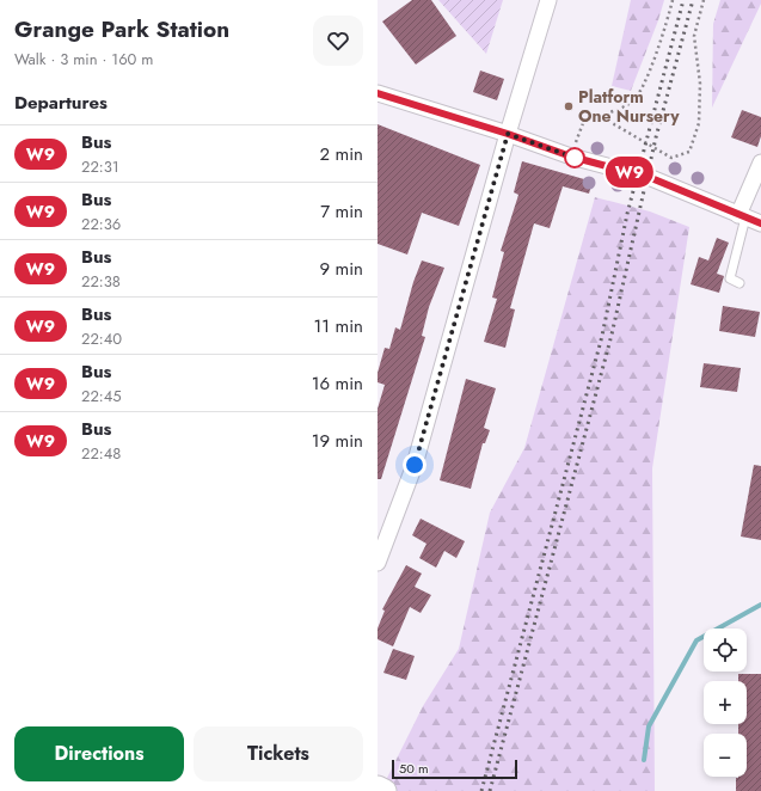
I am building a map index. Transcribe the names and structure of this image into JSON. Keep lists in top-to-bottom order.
{
  "places": ["Platform One Nursery"],
  "lines": ["bus line W9"],
  "scale_bar": "50 m",
  "page": {
    "heading": [
      ["Grange Park Station", "Walk · 3 min · 160 m"],
      "Departures"
    ],
    "on_map": "W9",
    "list": [
      {
        "mark": "W9",
        "name": "Bus",
        "note": "22:31",
        "value": "2 min"
      },
      {
        "mark": "W9",
        "name": "Bus",
        "note": "22:36",
        "value": "7 min"
      },
      {
        "mark": "W9",
        "name": "Bus",
        "note": "22:38",
        "value": "9 min"
      },
      {
        "mark": "W9",
        "name": "Bus",
        "note": "22:40",
        "value": "11 min"
      },
      {
        "mark": "W9",
        "name": "Bus",
        "note": "22:45",
        "value": "16 min"
      },
      {
        "mark": "W9",
        "name": "Bus",
        "note": "22:48",
        "value": "19 min"
      }
    ],
    "map_buttons": ["+", "−"],
    "buttons": ["Directions", "Tickets"],
    "scale": "50 m"
  }
}
